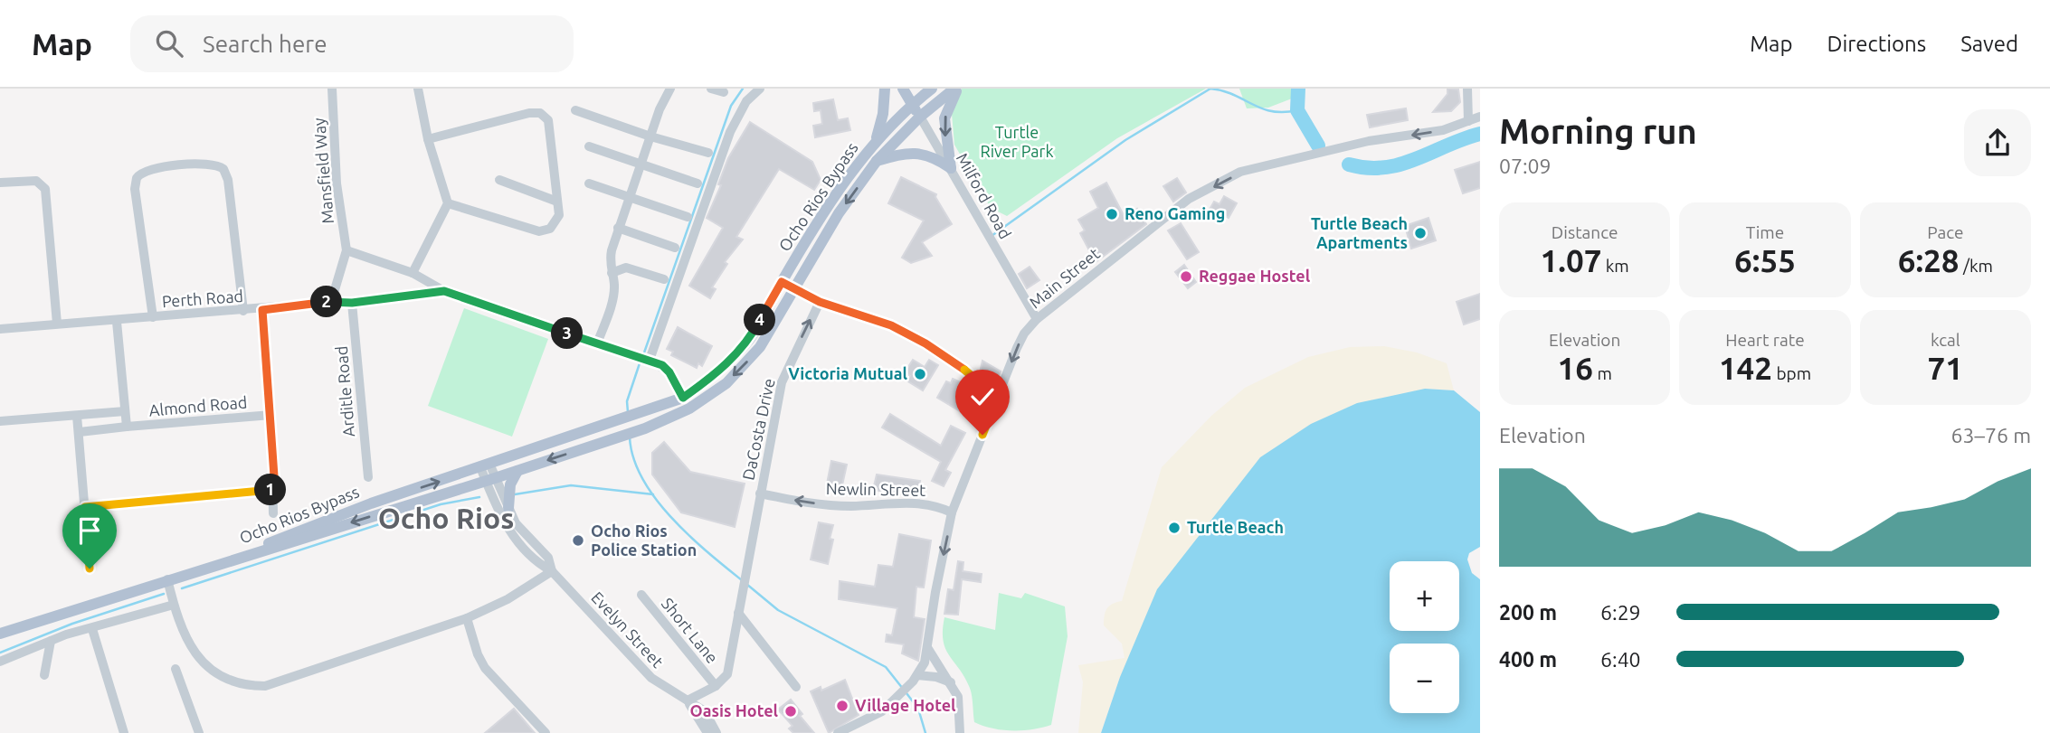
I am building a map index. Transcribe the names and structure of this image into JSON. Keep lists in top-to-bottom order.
{
  "streets": {
    "main road": ["Milford Road", "Ocho Rios Bypass"],
    "street": [
      "Mansfield Way",
      "Main Street",
      "Perth Road",
      "Arditle Road",
      "Almond Road",
      "DaCosta Drive",
      "Newlin Street",
      "Evelyn Street",
      "Short Lane"
    ]
  },
  "crossings": [
    ["Mansfield Way", "Perth Road"],
    ["Milford Road", "Ocho Rios Bypass"],
    ["Milford Road", "Main Street"],
    ["Ocho Rios Bypass", "Evelyn Street"],
    ["Main Street", "Newlin Street"],
    ["Perth Road", "Arditle Road"],
    ["DaCosta Drive", "Newlin Street"]
  ],
  "one_way": ["Main Street", "DaCosta Drive", "Newlin Street"],
  "districts": ["Ocho Rios"],
  "parks": ["Turtle River Park"],
  "places": [
    "Reno Gaming",
    "Turtle Beach Apartments",
    "Reggae Hostel",
    "Victoria Mutual",
    "Turtle Beach",
    "Ocho Rios Police Station",
    "Village Hotel",
    "Oasis Hotel"
  ],
  "page": {
    "header": "Map",
    "search": "Search here",
    "nav": ["Map", "Directions", "Saved"],
    "heading": ["Morning run", "07:09"],
    "stats": [
      ["Distance", "1.07 km"],
      ["Time", "6:55"],
      ["Pace", "6:28 /km"],
      ["Elevation", "16 m"],
      ["Heart rate", "142 bpm"],
      ["kcal", "71"]
    ],
    "pins": [
      "2",
      "4",
      "3",
      "1"
    ],
    "chart": ["Elevation", "63–76 m"],
    "map_buttons": ["+", "−"],
    "list": [
      {
        "name": "200 m",
        "note": "6:29"
      },
      {
        "name": "400 m",
        "note": "6:40"
      }
    ]
  }
}
